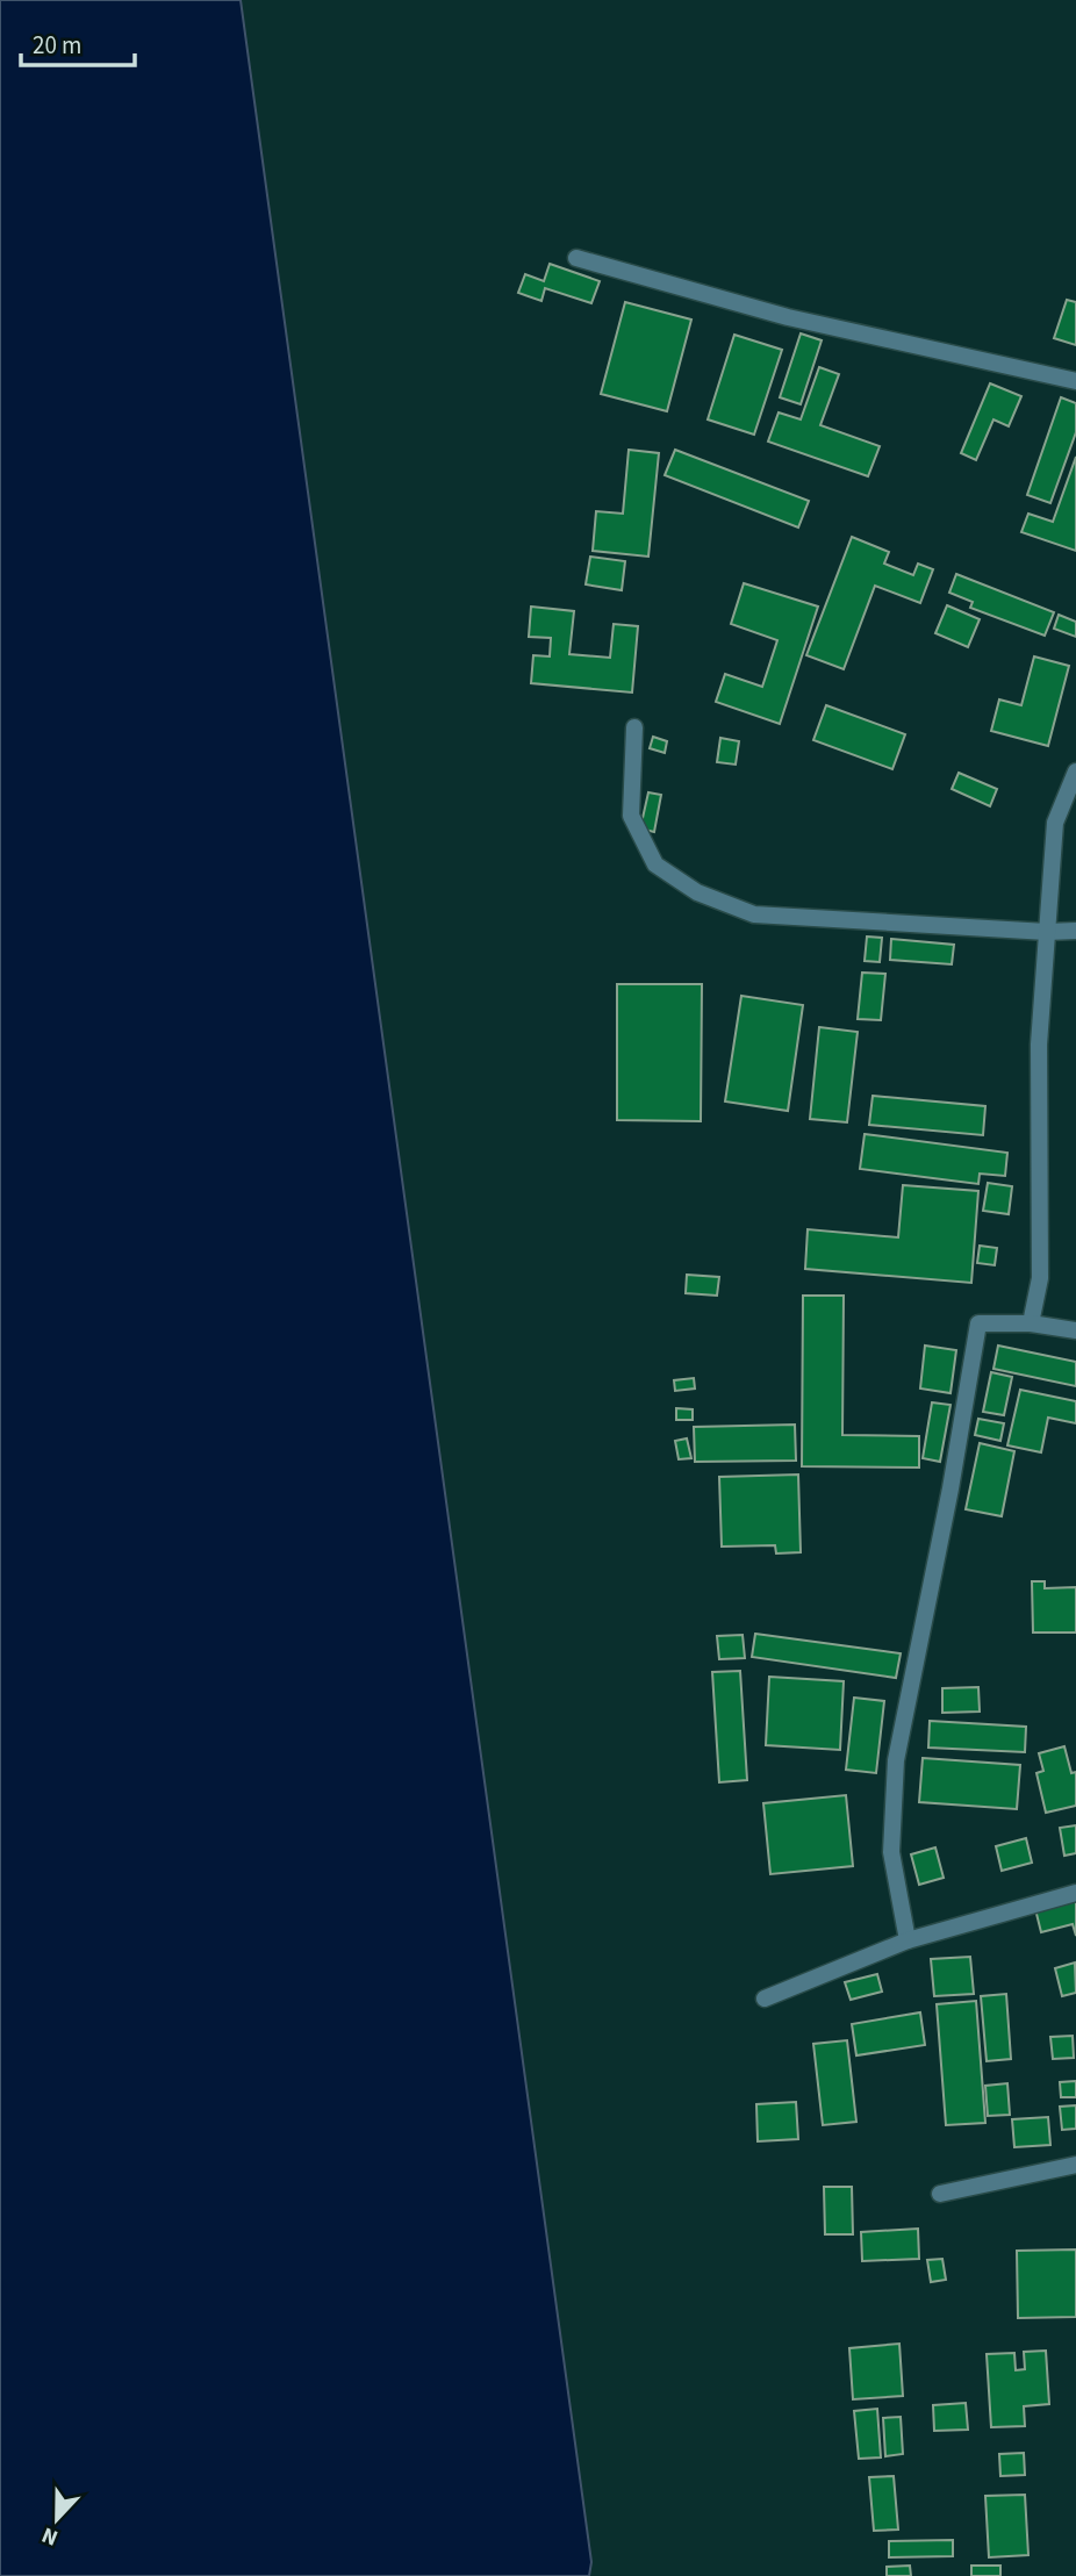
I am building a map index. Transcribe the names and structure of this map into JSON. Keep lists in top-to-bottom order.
{
  "scale_bar": "20 m",
  "north": "bottom"
}
